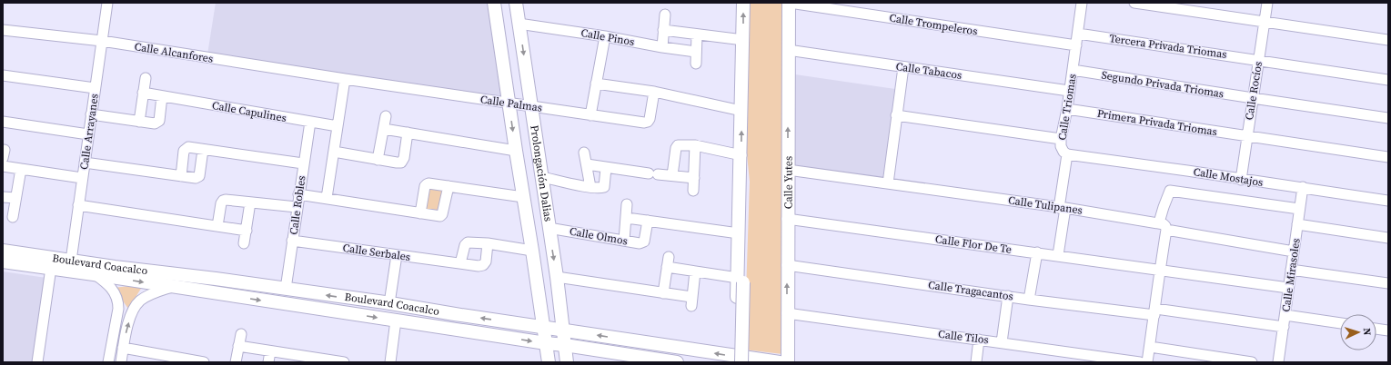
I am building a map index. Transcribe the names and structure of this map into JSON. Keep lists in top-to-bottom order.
{
  "streets": {
    "main road": ["Prolongación Dalias", "Calle Yutes", "Boulevard Coacalco"],
    "street": [
      "Calle Trompeleros",
      "Calle Pinos",
      "Tercera Privada Triomas",
      "Calle Alcanfores",
      "Calle Tabacos",
      "Segundo Privada Triomas",
      "Calle Rocíos",
      "Calle Palmas",
      "Calle Triomas",
      "Calle Capulines",
      "Primera Privada Triomas",
      "Calle Arrayanes",
      "Calle Mostajos",
      "Calle Robles",
      "Calle Tulipanes",
      "Calle Olmos",
      "Calle Flor De Te",
      "Calle Serbales",
      "Calle Mirasoles",
      "Calle Tragacantos",
      "Calle Tilos"
    ]
  },
  "crossings": [
    ["Calle Trompeleros", "Calle Triomas"],
    ["Calle Trompeleros", "Calle Yutes"],
    ["Calle Pinos", "Prolongación Dalias"],
    ["Tercera Privada Triomas", "Calle Rocíos"],
    ["Tercera Privada Triomas", "Calle Triomas"],
    ["Calle Alcanfores", "Calle Palmas"],
    ["Calle Alcanfores", "Calle Arrayanes"],
    ["Calle Tabacos", "Calle Triomas"],
    ["Calle Tabacos", "Calle Yutes"],
    ["Segundo Privada Triomas", "Calle Rocíos"],
    ["Segundo Privada Triomas", "Calle Triomas"],
    ["Calle Rocíos", "Primera Privada Triomas"],
    ["Calle Rocíos", "Calle Mostajos"],
    ["Calle Palmas", "Prolongación Dalias"],
    ["Calle Triomas", "Primera Privada Triomas"],
    ["Calle Triomas", "Calle Mostajos"],
    ["Calle Triomas", "Calle Tulipanes"],
    ["Calle Triomas", "Calle Flor De Te"],
    ["Calle Capulines", "Calle Robles"],
    ["Calle Arrayanes", "Boulevard Coacalco"],
    ["Prolongación Dalias", "Calle Olmos"],
    ["Prolongación Dalias", "Boulevard Coacalco"],
    ["Calle Mostajos", "Calle Mirasoles"],
    ["Calle Yutes", "Calle Tulipanes"],
    ["Calle Yutes", "Calle Flor De Te"],
    ["Calle Yutes", "Calle Tragacantos"],
    ["Calle Yutes", "Calle Tilos"],
    ["Calle Robles", "Calle Serbales"],
    ["Calle Robles", "Boulevard Coacalco"],
    ["Calle Flor De Te", "Calle Mirasoles"],
    ["Calle Mirasoles", "Calle Tragacantos"]
  ],
  "north": "right"
}
